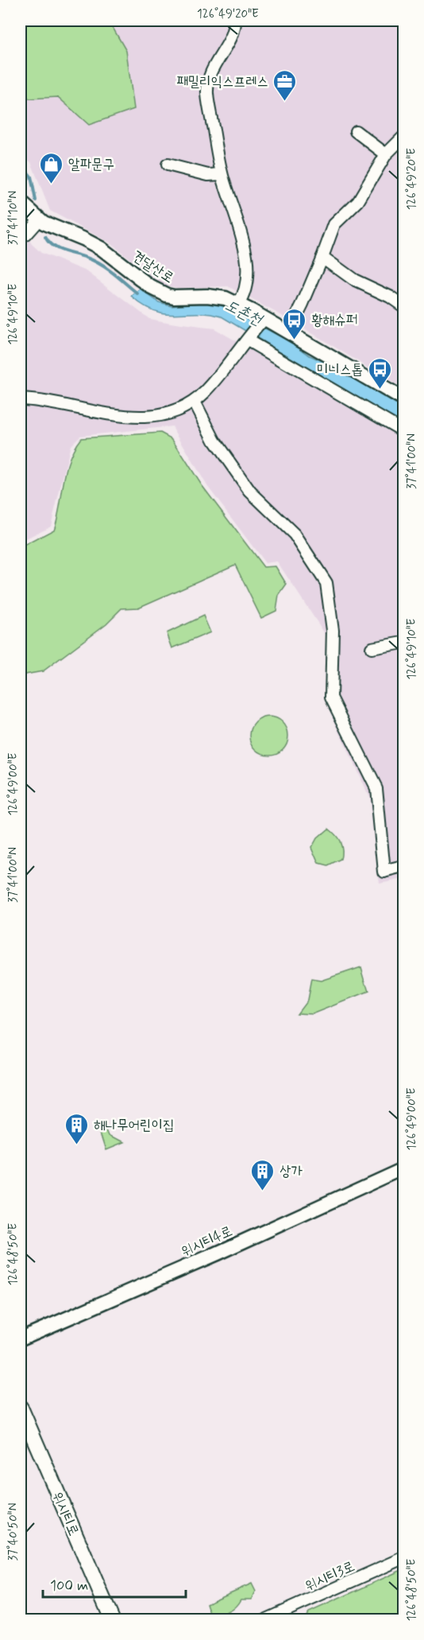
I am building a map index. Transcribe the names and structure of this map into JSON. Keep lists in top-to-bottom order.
{
  "streets": {
    "main road": ["위시티로"],
    "street": ["견달산로", "위시티4로", "위시티3로"]
  },
  "water": ["도촌천"],
  "places": {
    "office": ["패밀리익스프레스"],
    "shop": ["알파문구"],
    "bus stop": ["황해슈퍼", "미니스톱"],
    "building": ["해나무어린이집", "상가"]
  },
  "scale_bar": "100 m",
  "coordinates": [
    "126°49'20\"E",
    "37°41'10\"N",
    "126°49'10\"E",
    "37°41'00\"N",
    "126°49'00\"E",
    "126°48'50\"E",
    "37°40'50\"N"
  ]
}
